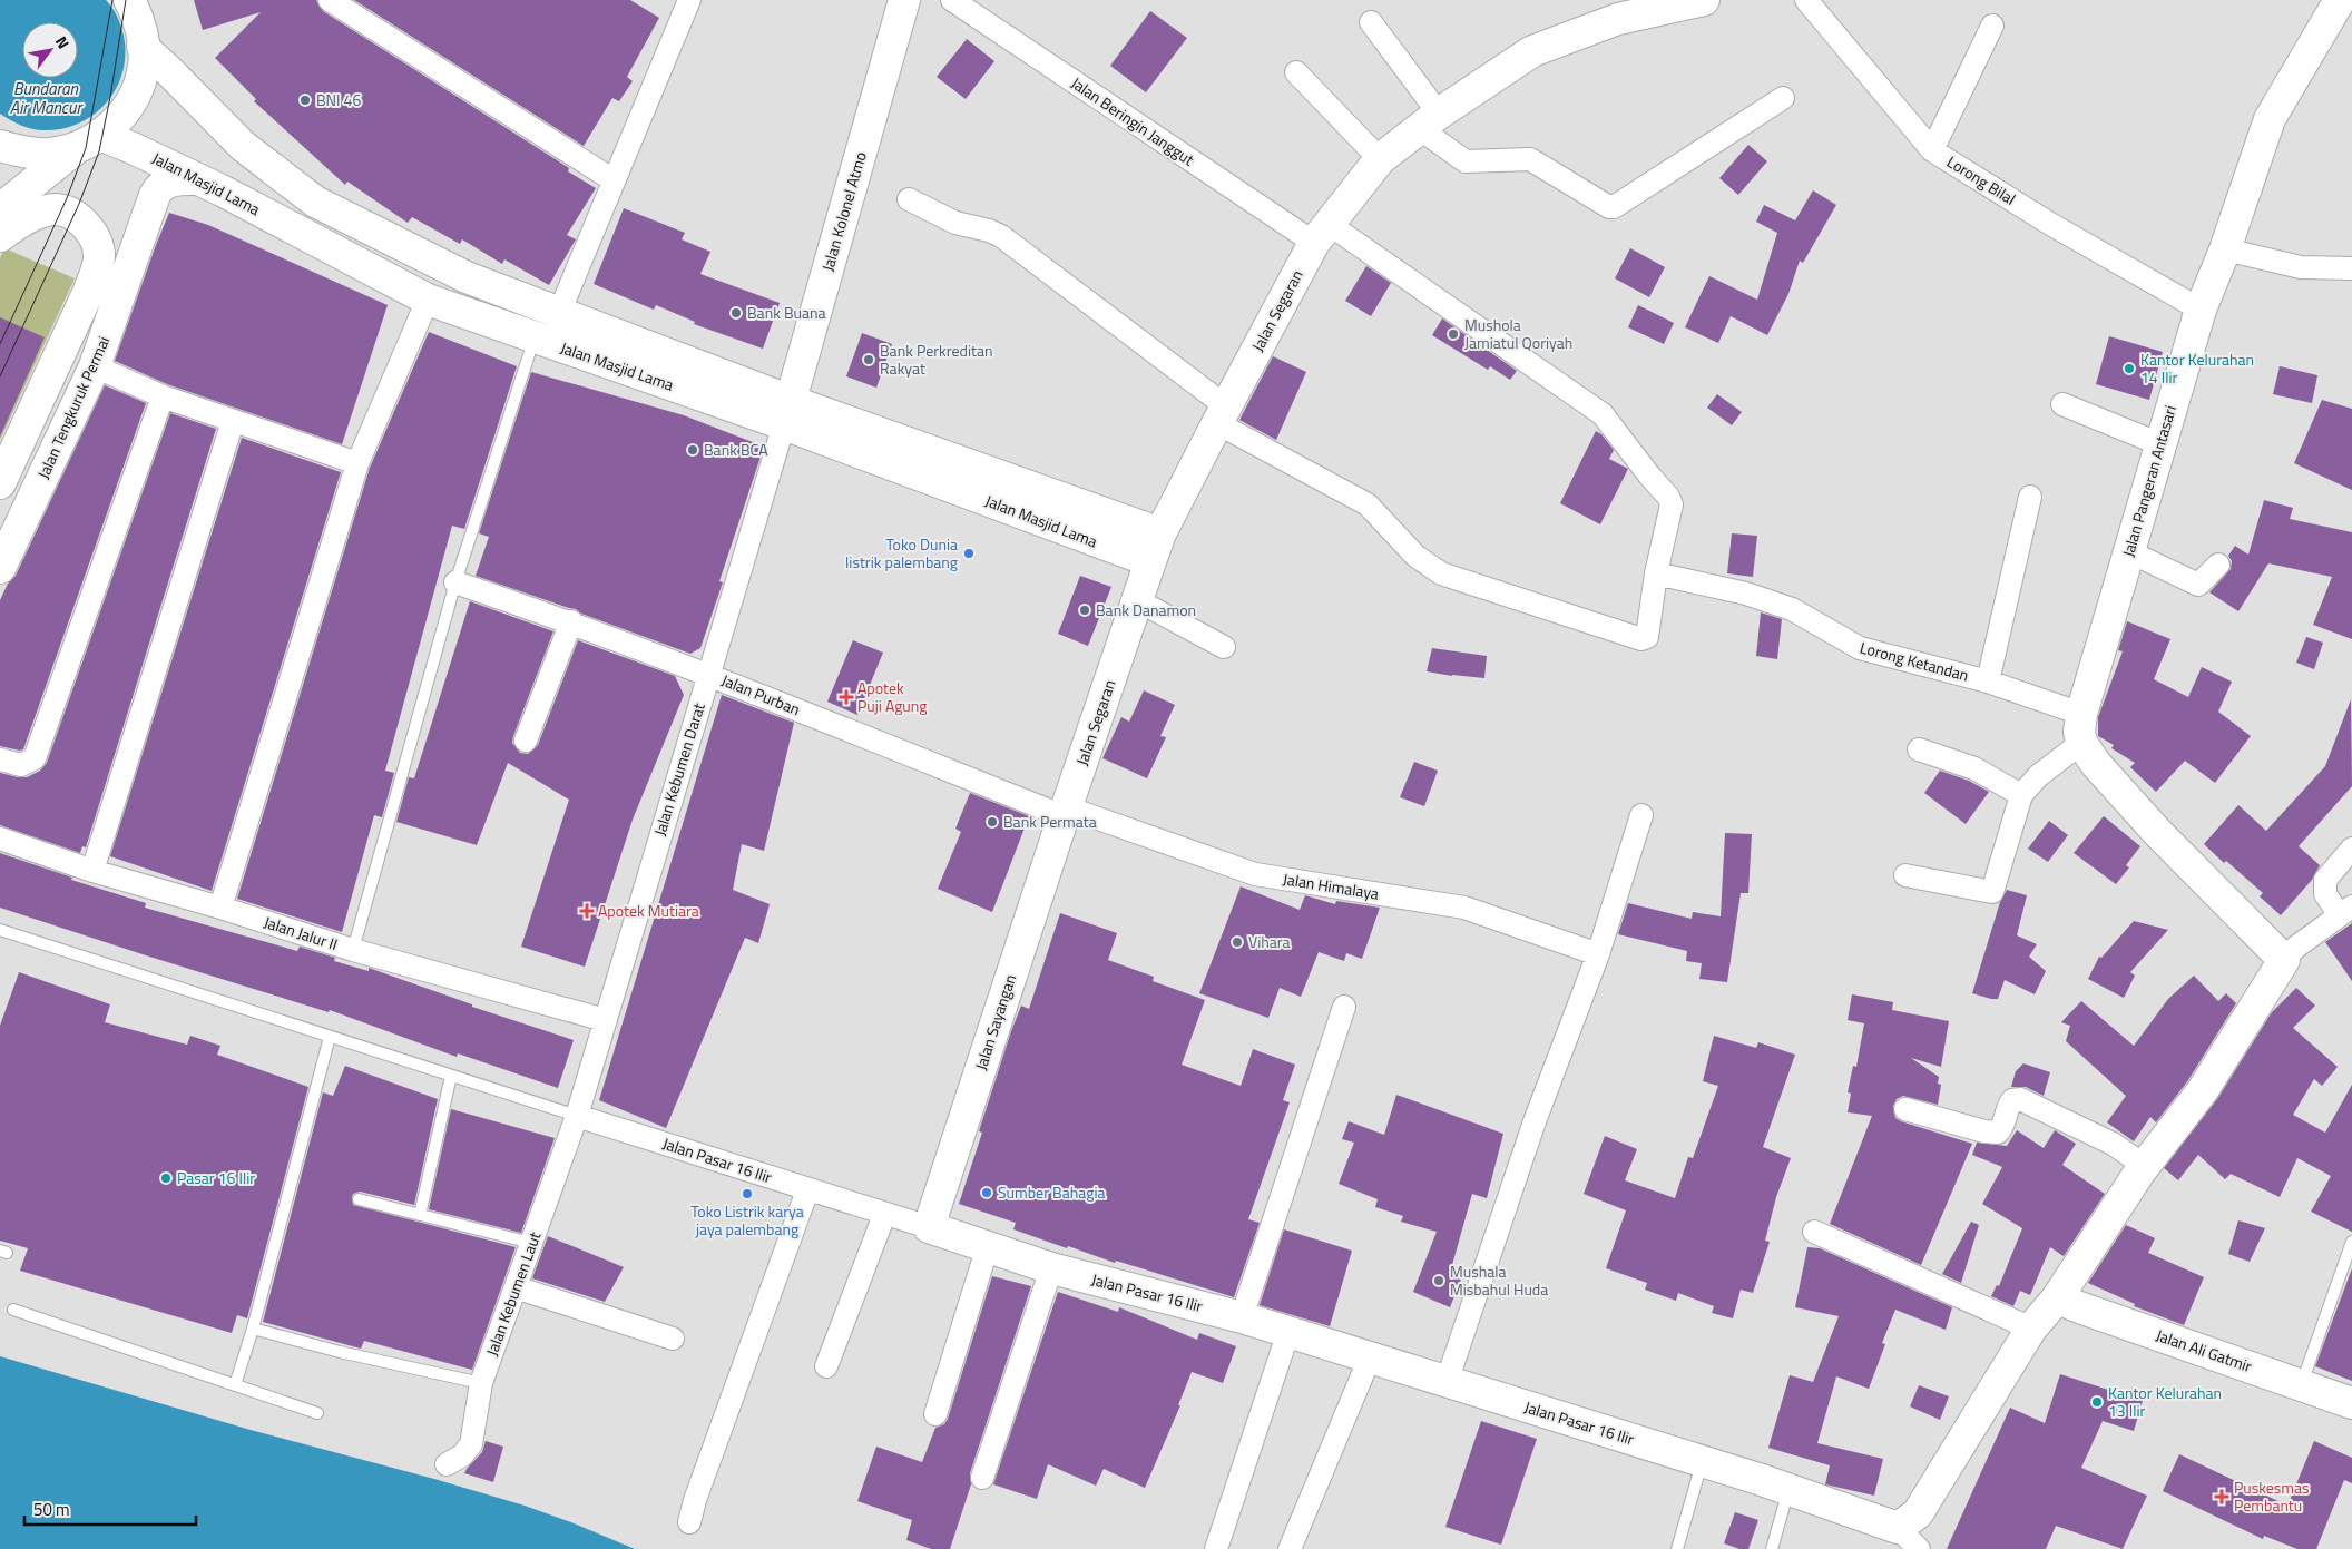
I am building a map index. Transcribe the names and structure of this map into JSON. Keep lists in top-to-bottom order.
{
  "streets": {
    "main road": [
      "Jalan Masjid Lama",
      "Jalan Kolonel Atmo",
      "Jalan Segaran",
      "Jalan Tengkuruk Permai",
      "Jalan Pangeran Antasari",
      "Jalan Sayangan",
      "Jalan Pasar 16 Ilir",
      "Jalan Ali Gatmir"
    ],
    "street": [
      "Jalan Beringin Janggut",
      "Lorong Bilal",
      "Lorong Ketandan",
      "Jalan Purban",
      "Jalan Kebumen Darat",
      "Jalan Himalaya",
      "Jalan Jalur II",
      "Jalan Kebumen Laut"
    ]
  },
  "crossings": [
    ["Jalan Beringin Janggut", "Jalan Segaran"],
    ["Jalan Beringin Janggut", "Lorong Ketandan"],
    ["Lorong Bilal", "Jalan Pangeran Antasari"],
    ["Jalan Masjid Lama", "Jalan Kolonel Atmo"],
    ["Jalan Masjid Lama", "Jalan Segaran"],
    ["Jalan Masjid Lama", "Jalan Tengkuruk Permai"],
    ["Jalan Masjid Lama", "Jalan Kebumen Darat"],
    ["Jalan Kolonel Atmo", "Jalan Kebumen Darat"],
    ["Jalan Segaran", "Jalan Purban"],
    ["Jalan Segaran", "Jalan Himalaya"],
    ["Jalan Segaran", "Jalan Sayangan"],
    ["Jalan Pangeran Antasari", "Lorong Ketandan"],
    ["Jalan Purban", "Jalan Kebumen Darat"],
    ["Jalan Purban", "Jalan Himalaya"],
    ["Jalan Purban", "Jalan Sayangan"],
    ["Jalan Kebumen Darat", "Jalan Jalur II"],
    ["Jalan Kebumen Darat", "Jalan Pasar 16 Ilir"],
    ["Jalan Kebumen Darat", "Jalan Kebumen Laut"],
    ["Jalan Himalaya", "Jalan Sayangan"],
    ["Jalan Sayangan", "Jalan Pasar 16 Ilir"],
    ["Jalan Pasar 16 Ilir", "Jalan Kebumen Laut"]
  ],
  "water": ["Bundaran Air Mancur"],
  "places": {
    "other": [
      "BNI 46",
      "Bank Buana",
      "Mushola Jamiatul Qoriyah",
      "Bank Perkreditan Rakyat",
      "Kantor Kelurahan 14 Ilir",
      "Bank BCA",
      "Toko Dunia listrik palembang",
      "Bank Danamon",
      "Bank Permata",
      "Vihara",
      "Pasar 16 Ilir",
      "Sumber Bahagia",
      "Toko Listrik karya jaya palembang",
      "Mushala Misbahul Huda",
      "Kantor Kelurahan 13 Ilir"
    ],
    "health": ["Apotek Puji Agung", "Apotek Mutiara", "Puskesmas Pembantu"]
  },
  "scale_bar": "50 m",
  "north": "top right"
}
